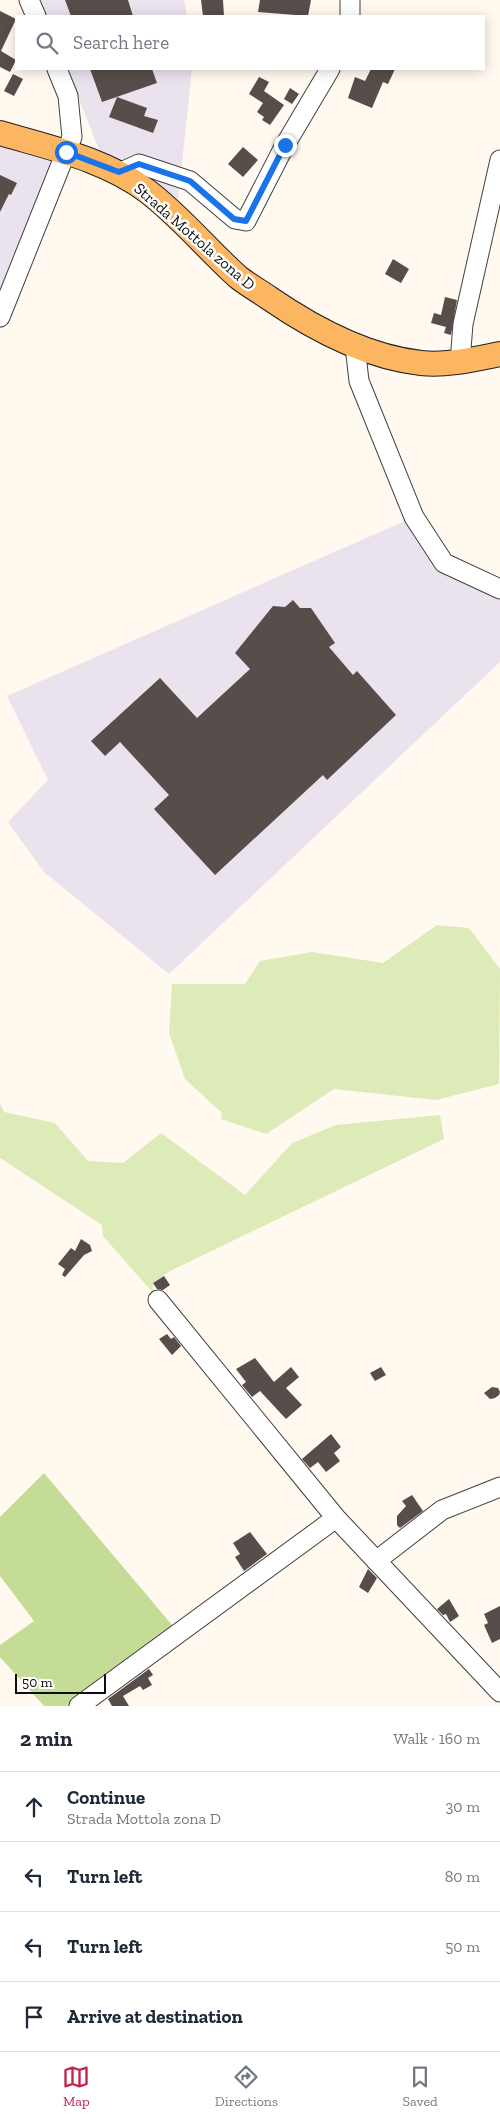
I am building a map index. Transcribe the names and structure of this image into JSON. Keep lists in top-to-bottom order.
{
  "streets": {
    "main road": ["Strada Mottola zona D"]
  },
  "scale_bar": "50 m",
  "page": {
    "search": "Search here",
    "scale": "50 m",
    "heading": ["2 min", "Walk · 160 m"],
    "list": [
      ["Continue", "Strada Mottola zona D", "30 m"],
      ["Turn left", "80 m"],
      ["Turn left", "50 m"],
      "Arrive at destination"
    ],
    "nav": ["Map", "Directions", "Saved"]
  }
}
